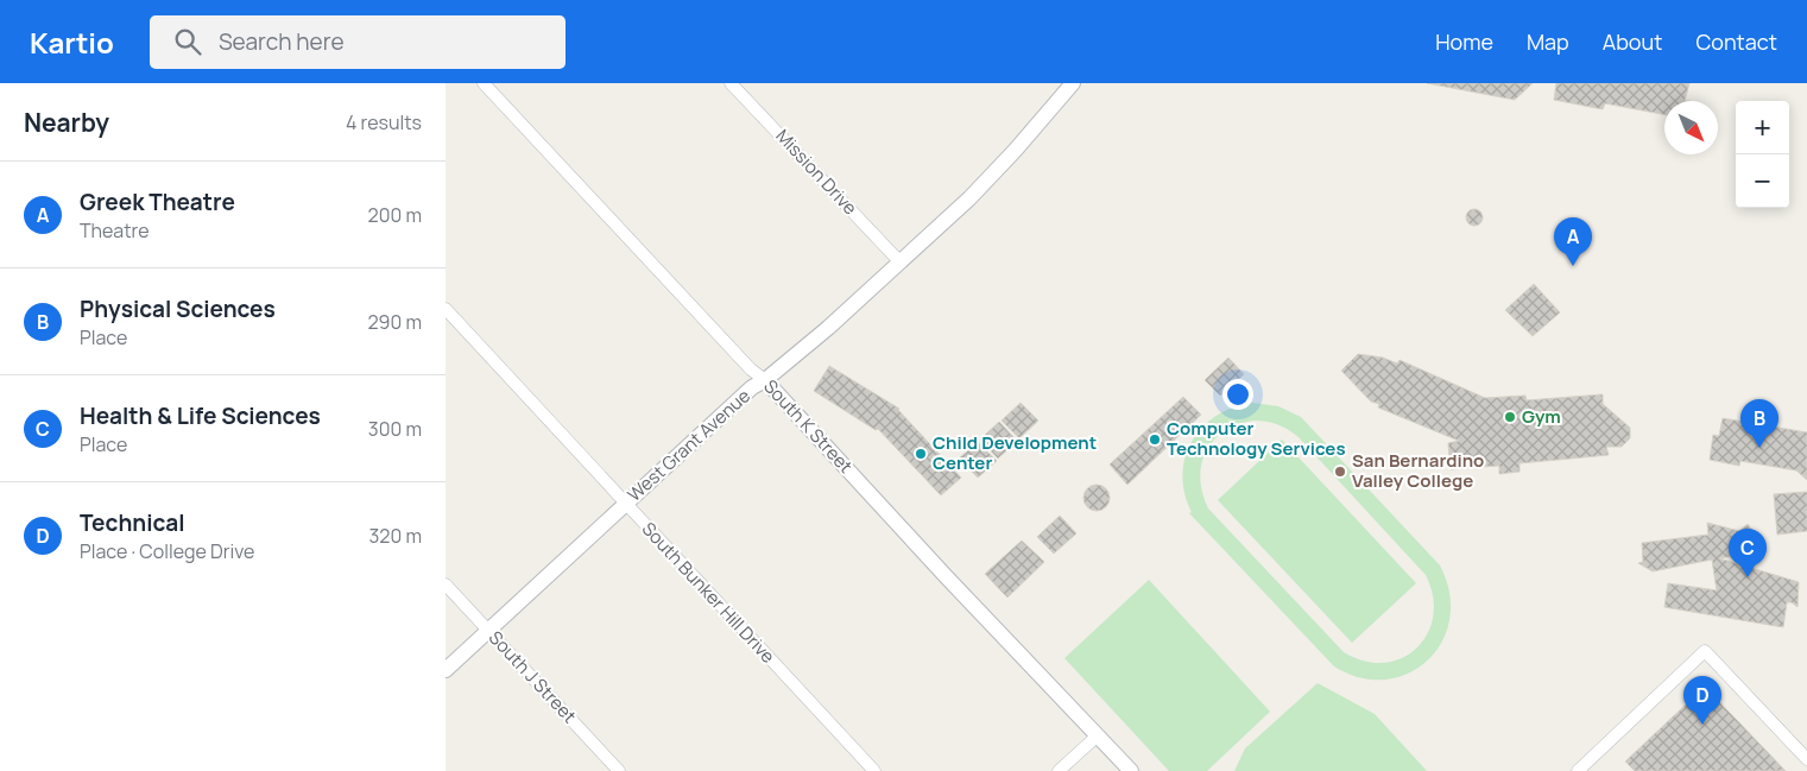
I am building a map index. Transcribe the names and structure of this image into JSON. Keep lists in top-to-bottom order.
{
  "streets": {
    "street": [
      "Mission Drive",
      "South K Street",
      "West Grant Avenue",
      "South Bunker Hill Drive",
      "South J Street"
    ]
  },
  "crossings": [
    ["Mission Drive", "West Grant Avenue"],
    ["South K Street", "West Grant Avenue"],
    ["West Grant Avenue", "South Bunker Hill Drive"],
    ["West Grant Avenue", "South J Street"]
  ],
  "places": [
    "Gym",
    "Computer Technology Services",
    "Child Development Center",
    "San Bernardino Valley College"
  ],
  "north": "bottom right",
  "page": {
    "header": "Kartio",
    "search": "Search here",
    "nav": [
      "Home",
      "Map",
      "About",
      "Contact"
    ],
    "heading": ["Nearby", "4 results"],
    "map_buttons": ["+", "−"],
    "list": [
      {
        "mark": "A",
        "name": "Greek Theatre",
        "note": "Theatre",
        "value": "200 m"
      },
      {
        "mark": "B",
        "name": "Physical Sciences",
        "note": "Place",
        "value": "290 m"
      },
      {
        "mark": "C",
        "name": "Health & Life Sciences",
        "note": "Place",
        "value": "300 m"
      },
      {
        "mark": "D",
        "name": "Technical",
        "note": "Place · College Drive",
        "value": "320 m"
      }
    ],
    "pins": [
      "A",
      "B",
      "C",
      "D"
    ]
  }
}
